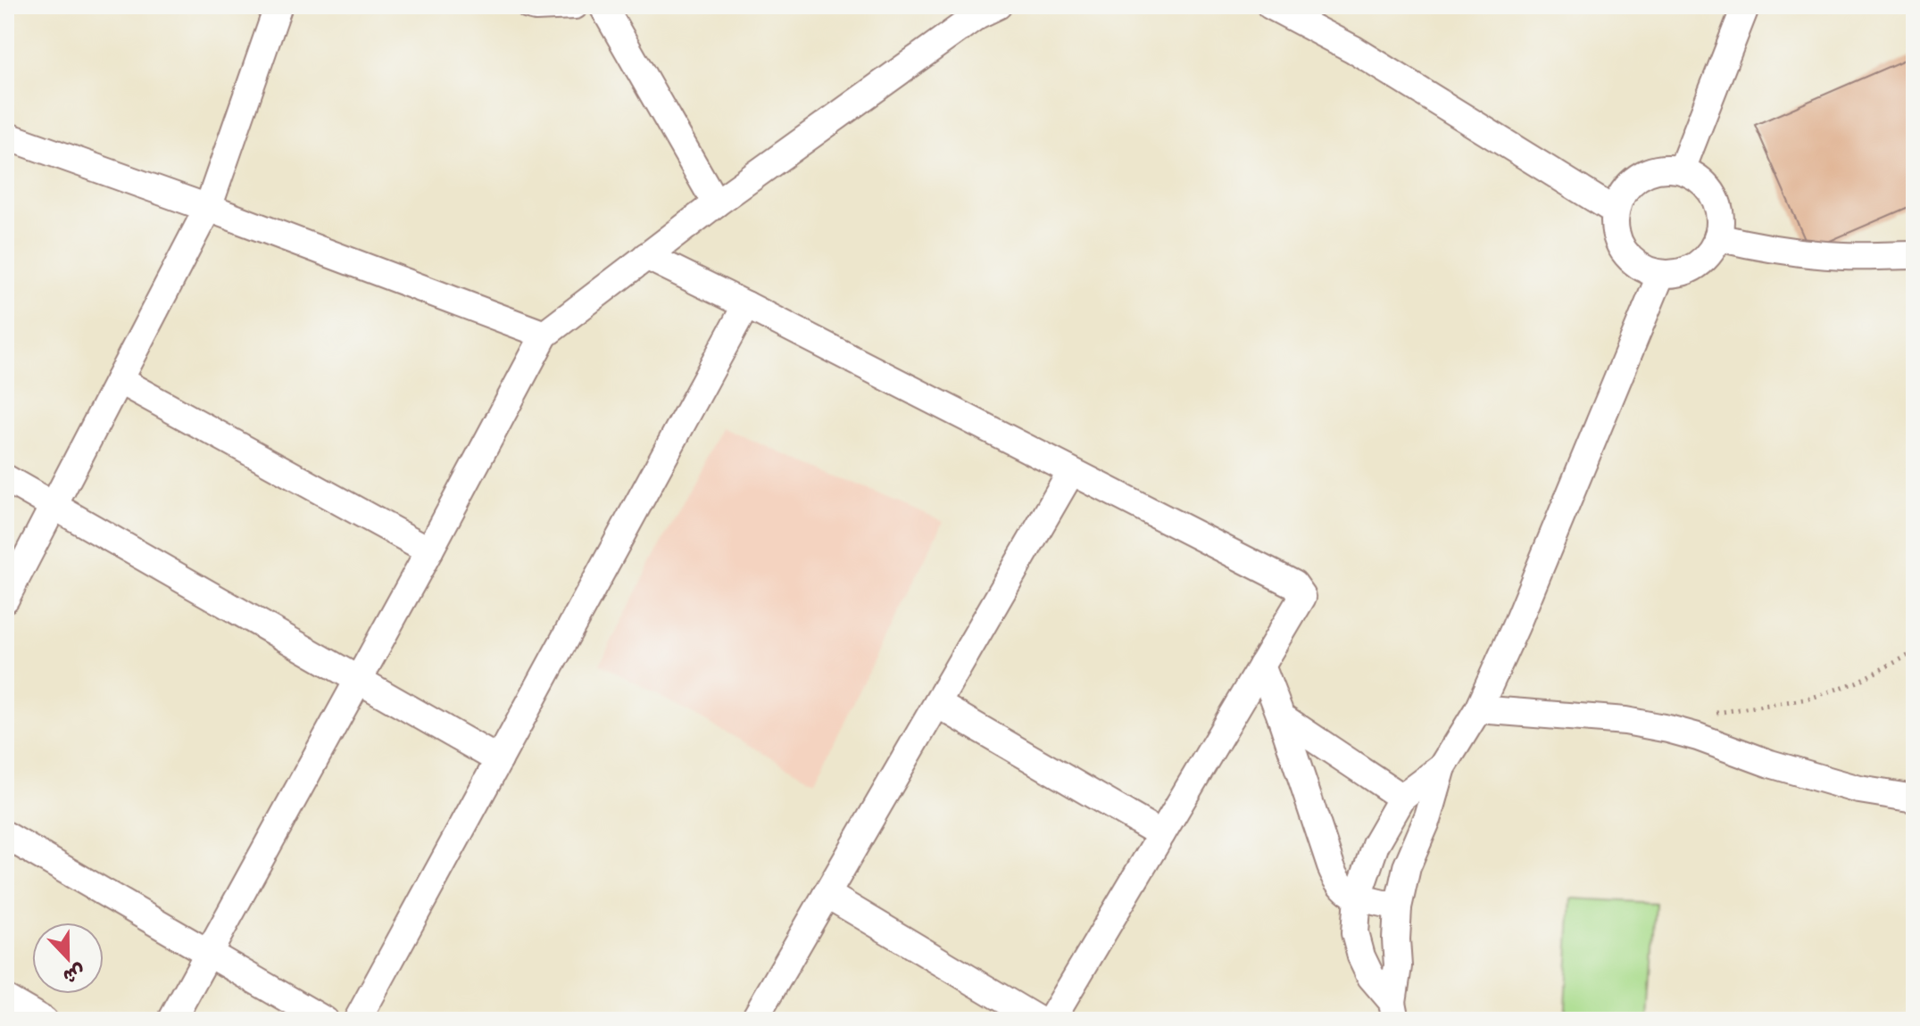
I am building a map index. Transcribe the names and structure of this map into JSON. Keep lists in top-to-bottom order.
{
  "north": "bottom"
}
